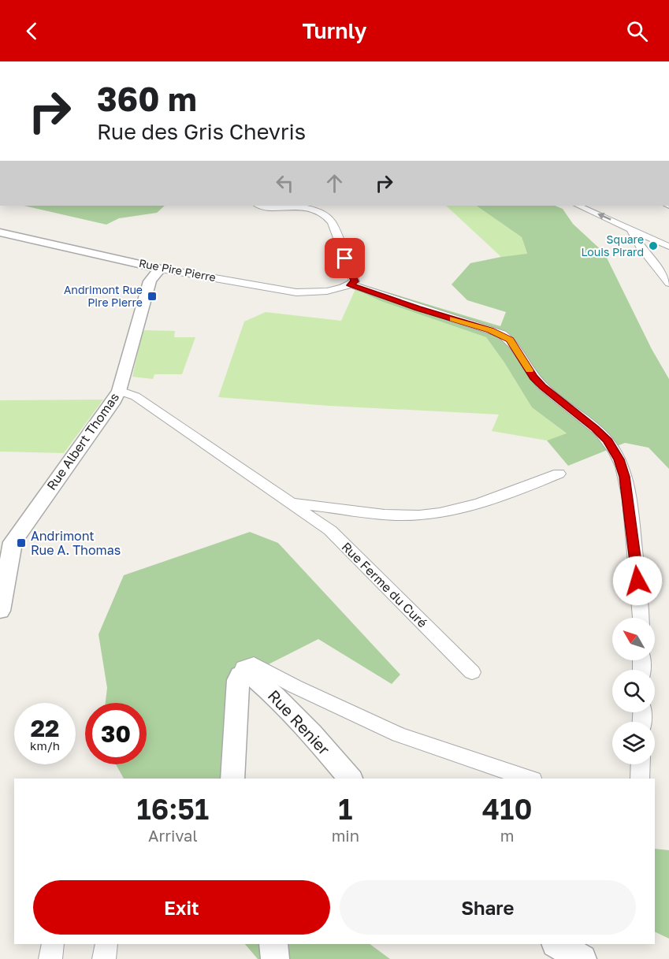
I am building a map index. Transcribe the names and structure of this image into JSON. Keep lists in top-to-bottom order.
{
  "streets": {
    "street": [
      "Rue Pire Pierre",
      "Rue Albert Thomas",
      "Rue Ferme du Curé",
      "Rue Renier"
    ]
  },
  "crossings": [
    ["Rue Pire Pierre", "Rue Albert Thomas"],
    ["Rue Albert Thomas", "Rue Ferme du Curé"]
  ],
  "places": {
    "other": ["Square Louis Pirard"],
    "transit": ["Andrimont Rue Pire Pierre", "Andrimont Rue A. Thomas"]
  },
  "north": "top left",
  "page": {
    "header": "Turnly",
    "turn": ["360 m", "Rue des Gris Chevris"],
    "speed": "22 km/h",
    "limit": "30",
    "eta": [
      "16:51",
      "Arrival",
      "1",
      "min",
      "410",
      "m"
    ],
    "buttons": ["Exit", "Share"]
  }
}
